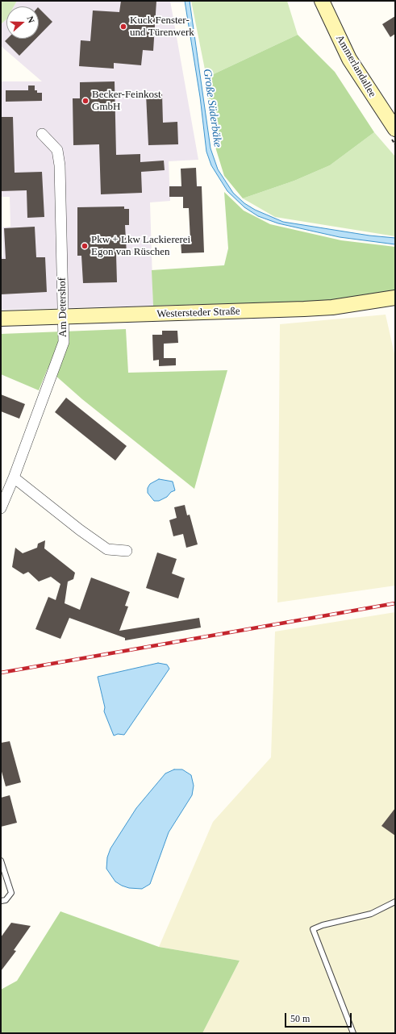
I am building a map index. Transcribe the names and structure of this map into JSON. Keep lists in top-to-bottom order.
{
  "streets": {
    "main road": ["Ammerlandallee", "Westersteder Straße"],
    "street": ["Am Detershof"]
  },
  "crossings": [
    ["Am Detershof", "Westersteder Straße"]
  ],
  "water": ["Große Süderbäke"],
  "places": ["Kuck Fenster- und Türenwerk", "Becker-Feinkost GmbH", "Pkw + Lkw Lackiererei Egon van Rüschen"],
  "scale_bar": "50 m",
  "north": "right"
}
